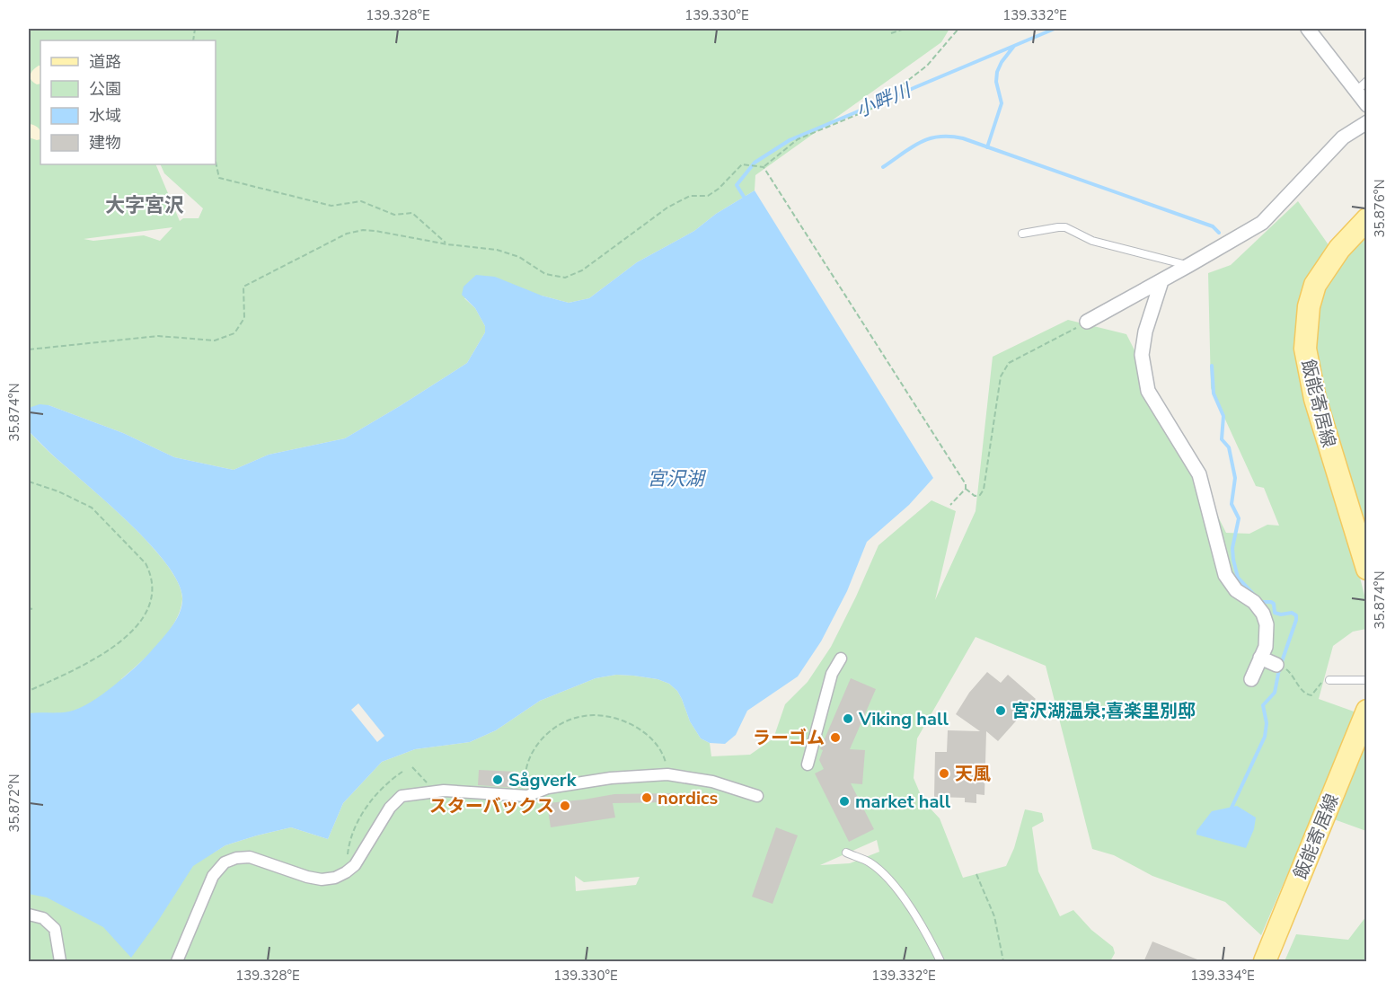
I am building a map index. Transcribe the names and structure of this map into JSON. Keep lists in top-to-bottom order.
{
  "streets": {
    "main road": ["飯能寄居線"]
  },
  "districts": ["大字宮沢"],
  "water": ["小畔川", "宮沢湖"],
  "places": [
    "宮沢湖温泉;喜楽里別邸",
    "Viking hall",
    "ラーゴム",
    "天風",
    "Sågverk",
    "nordics",
    "market hall",
    "スターバックス"
  ],
  "legend": [
    "道路",
    "公園",
    "水域",
    "建物"
  ],
  "coordinates": [
    "139.328°E",
    "139.330°E",
    "139.332°E",
    "35.876°N",
    "35.874°N",
    "35.872°N",
    "139.334°E"
  ]
}
